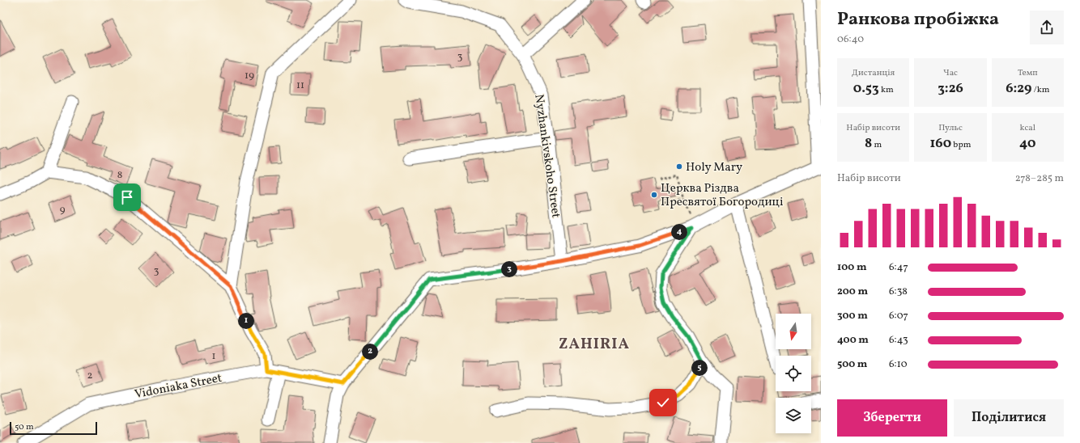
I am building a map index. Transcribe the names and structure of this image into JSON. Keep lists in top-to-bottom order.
{
  "streets": {
    "street": ["Nyzhankivskoho Street", "Vidoniaka Street"]
  },
  "districts": ["ZAHIRIA"],
  "places": ["Holy Mary", "Церква Різдва Пресвятої Богородиці"],
  "house_numbers": [
    "3",
    "19",
    "11",
    "8",
    "9",
    "3",
    "1",
    "2"
  ],
  "scale_bar": "50 m",
  "north": "bottom",
  "page": {
    "heading": ["Ранкова пробіжка", "06:40"],
    "stats": [
      ["Дистанція", "0.53 km"],
      ["Час", "3:26"],
      ["Темп", "6:29 /km"],
      ["Набір висоти", "8 m"],
      ["Пульс", "160 bpm"],
      ["kcal", "40"]
    ],
    "chart": ["Набір висоти", "278–285 m"],
    "pins": [
      "4",
      "3",
      "1",
      "2",
      "5"
    ],
    "list": [
      {
        "name": "100 m",
        "note": "6:47"
      },
      {
        "name": "200 m",
        "note": "6:38"
      },
      {
        "name": "300 m",
        "note": "6:07"
      },
      {
        "name": "400 m",
        "note": "6:43"
      },
      {
        "name": "500 m",
        "note": "6:10"
      }
    ],
    "buttons": ["Зберегти", "Поділитися"],
    "scale": "50 m"
  }
}
